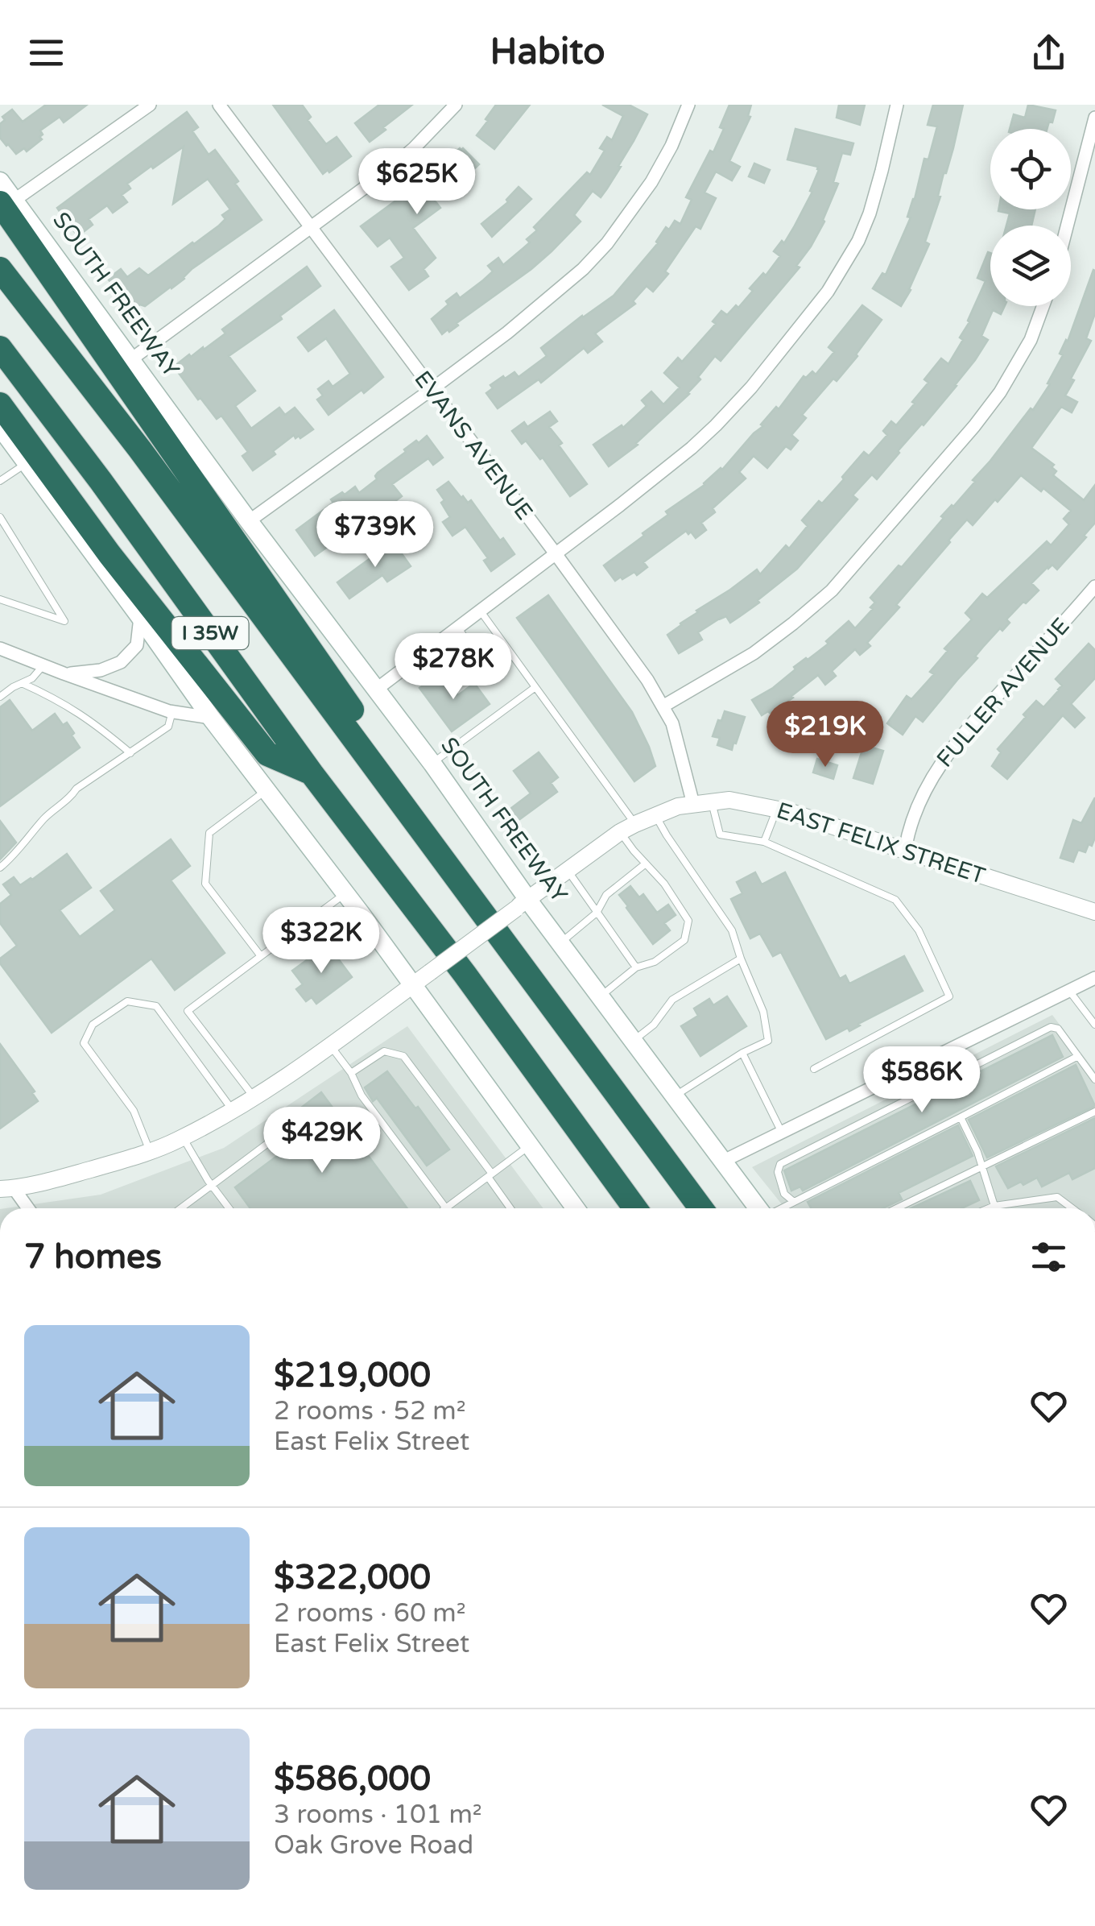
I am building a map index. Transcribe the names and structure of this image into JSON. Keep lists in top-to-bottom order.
{
  "streets": {
    "highway": ["I 35W"],
    "main road": ["SOUTH FREEWAY"],
    "street": ["EVANS AVENUE", "FULLER AVENUE", "EAST FELIX STREET"]
  },
  "crossings": [
    ["SOUTH FREEWAY", "EAST FELIX STREET"],
    ["EVANS AVENUE", "EAST FELIX STREET"],
    ["FULLER AVENUE", "EAST FELIX STREET"]
  ],
  "page": {
    "header": "Habito",
    "price": [
      "$625K",
      "$739K",
      "$278K",
      "$219K",
      "$322K",
      "$586K",
      "$429K"
    ],
    "heading": "7 homes",
    "list": [
      {
        "name": "$219,000",
        "note": "2 rooms · 52 m² · East Felix Street"
      },
      {
        "name": "$322,000",
        "note": "2 rooms · 60 m² · East Felix Street"
      },
      {
        "name": "$586,000",
        "note": "3 rooms · 101 m² · Oak Grove Road"
      }
    ]
  }
}
